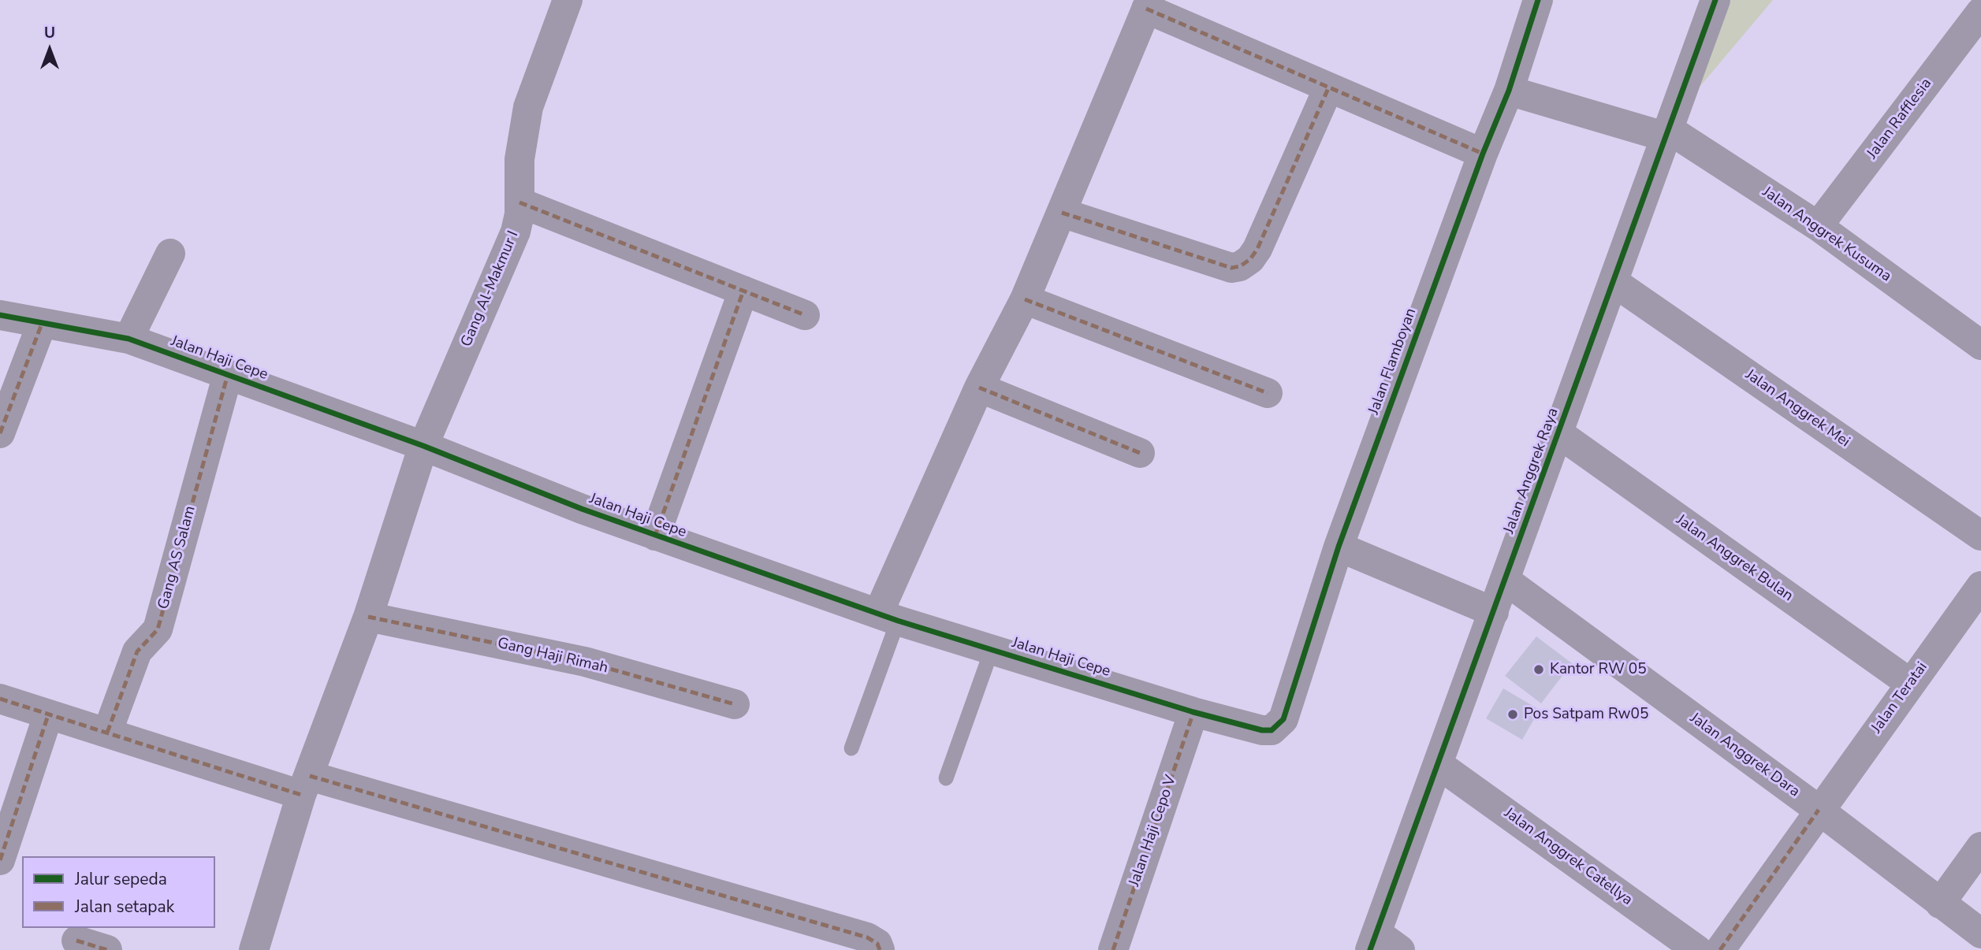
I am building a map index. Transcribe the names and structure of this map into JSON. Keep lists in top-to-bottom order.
{
  "streets": {
    "street": [
      "Jalan Rafflesia",
      "Jalan Anggrek Kusuma",
      "Gang Al-Makmur I",
      "Jalan Haji Cepe",
      "Jalan Flamboyan",
      "Jalan Anggrek Mei",
      "Jalan Anggrek Raya",
      "Gang AS Salam",
      "Jalan Anggrek Bulan",
      "Gang Haji Rimah",
      "Jalan Teratai",
      "Jalan Anggrek Dara",
      "Jalan Haji Cepo V",
      "Jalan Anggrek Catellya"
    ]
  },
  "crossings": [
    ["Jalan Rafflesia", "Jalan Anggrek Kusuma"],
    ["Jalan Anggrek Kusuma", "Jalan Flamboyan"],
    ["Jalan Anggrek Kusuma", "Jalan Anggrek Raya"],
    ["Gang Al-Makmur I", "Jalan Haji Cepe"],
    ["Gang Al-Makmur I", "Gang Haji Rimah"],
    ["Jalan Haji Cepe", "Jalan Flamboyan"],
    ["Jalan Haji Cepe", "Gang AS Salam"],
    ["Jalan Haji Cepe", "Jalan Haji Cepo V"],
    ["Jalan Anggrek Mei", "Jalan Anggrek Raya"],
    ["Jalan Anggrek Raya", "Jalan Anggrek Bulan"],
    ["Jalan Anggrek Raya", "Jalan Anggrek Dara"],
    ["Jalan Anggrek Raya", "Jalan Anggrek Catellya"],
    ["Jalan Anggrek Bulan", "Jalan Teratai"],
    ["Jalan Teratai", "Jalan Anggrek Dara"]
  ],
  "places": ["Kantor RW 05", "Pos Satpam Rw05"],
  "legend": ["Jalur sepeda", "Jalan setapak"],
  "north": "top"
}
